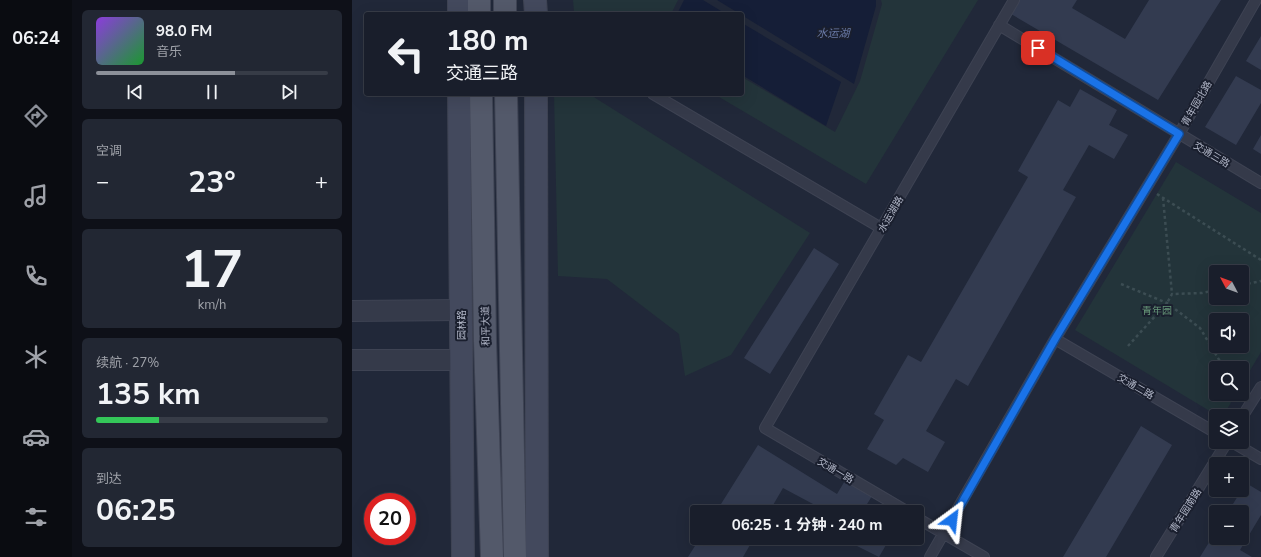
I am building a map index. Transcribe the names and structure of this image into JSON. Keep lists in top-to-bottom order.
{
  "streets": {
    "main road": ["园林路", "和平大道"],
    "lane": [
      "青年园北路",
      "交通三路",
      "水运湖路",
      "交通二路",
      "交通一路",
      "青年园南路"
    ]
  },
  "crossings": [
    ["青年园北路", "交通三路"],
    ["青年园北路", "交通二路"],
    ["交通三路", "水运湖路"],
    ["水运湖路", "交通一路"]
  ],
  "water": ["水运湖"],
  "parks": ["青年园"],
  "north": "top left",
  "page": {
    "tabs": "06:24",
    "turn": ["180 m", "交通三路"],
    "song": ["98.0 FM", "音乐"],
    "tile": [
      "空调",
      ["17", "km/h"],
      ["续航 · 27%", "135 km"],
      ["到达", "06:25"]
    ],
    "heat": ["−", "23°", "+"],
    "map_buttons": ["+", "−"],
    "limit": "20",
    "trip": "06:25 · 1 分钟 · 240 m"
  }
}
